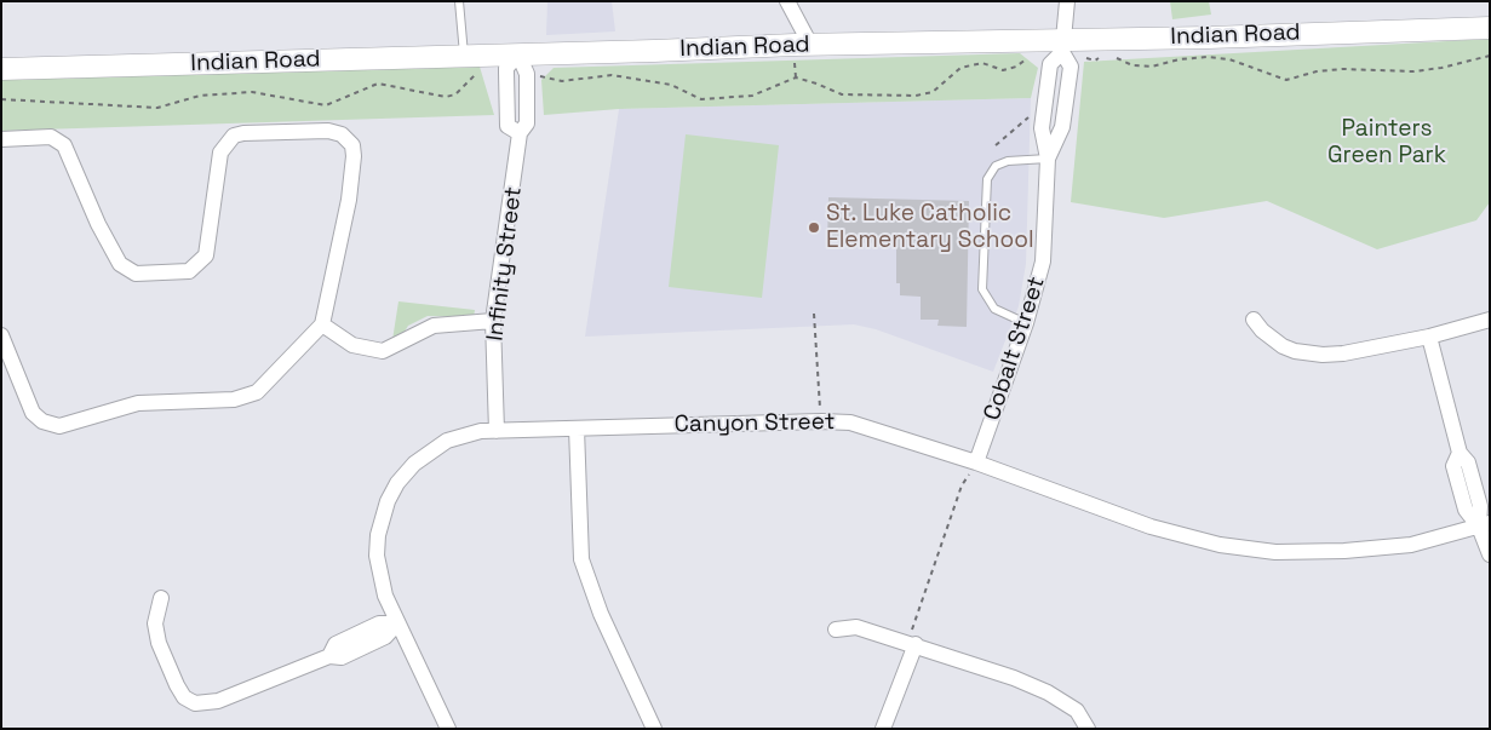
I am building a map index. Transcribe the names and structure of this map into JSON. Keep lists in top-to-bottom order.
{
  "streets": {
    "street": [
      "Indian Road",
      "Infinity Street",
      "Cobalt Street",
      "Canyon Street"
    ]
  },
  "crossings": [
    ["Indian Road", "Infinity Street"],
    ["Indian Road", "Cobalt Street"],
    ["Infinity Street", "Canyon Street"],
    ["Cobalt Street", "Canyon Street"]
  ],
  "parks": ["Painters Green Park"],
  "places": ["St. Luke Catholic Elementary School"]
}
